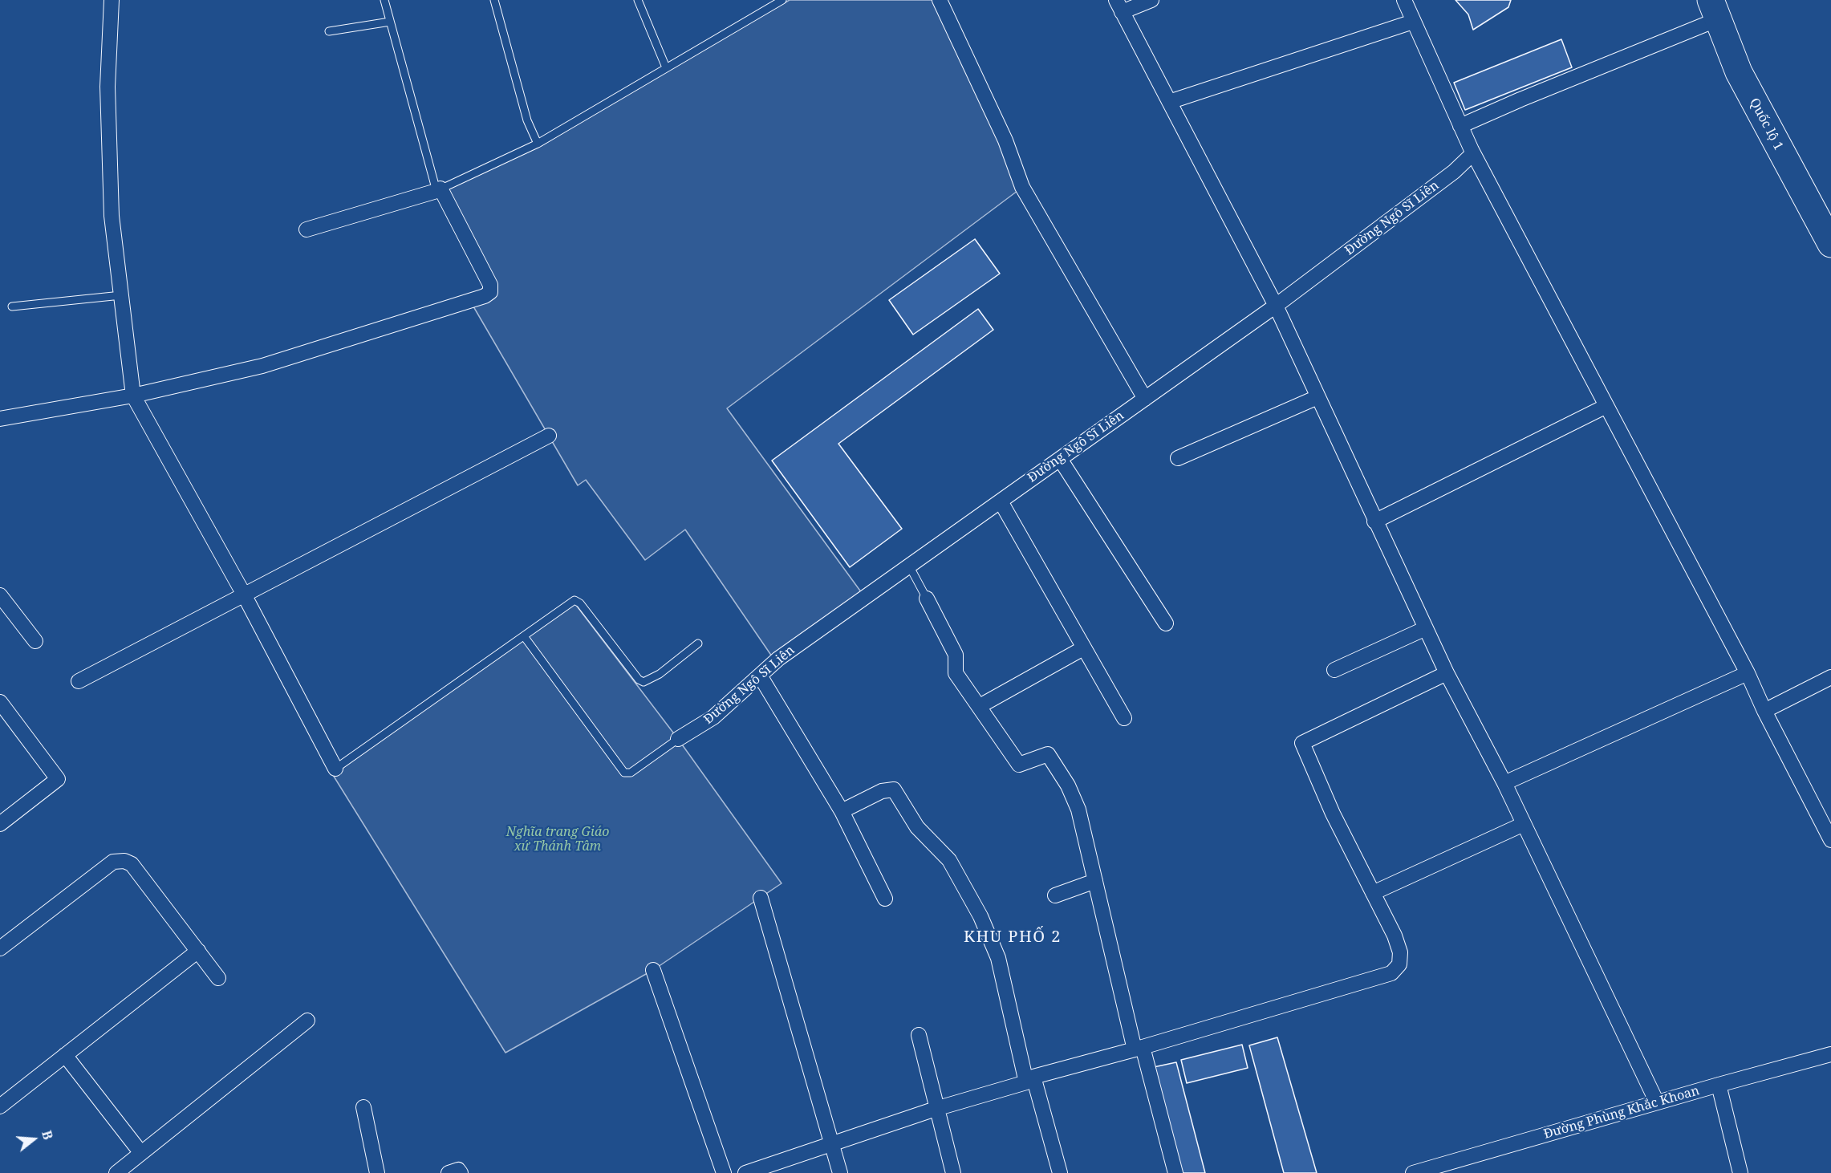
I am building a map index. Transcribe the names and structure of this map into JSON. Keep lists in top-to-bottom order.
{
  "streets": {
    "highway": ["Quốc lộ 1"],
    "street": ["Đường Ngô Sĩ Liên", "Đường Phùng Khắc Khoan"]
  },
  "districts": ["KHU PHỐ 2"],
  "parks": ["Nghĩa trang Giáo xứ Thánh Tâm"],
  "north": "right"
}
